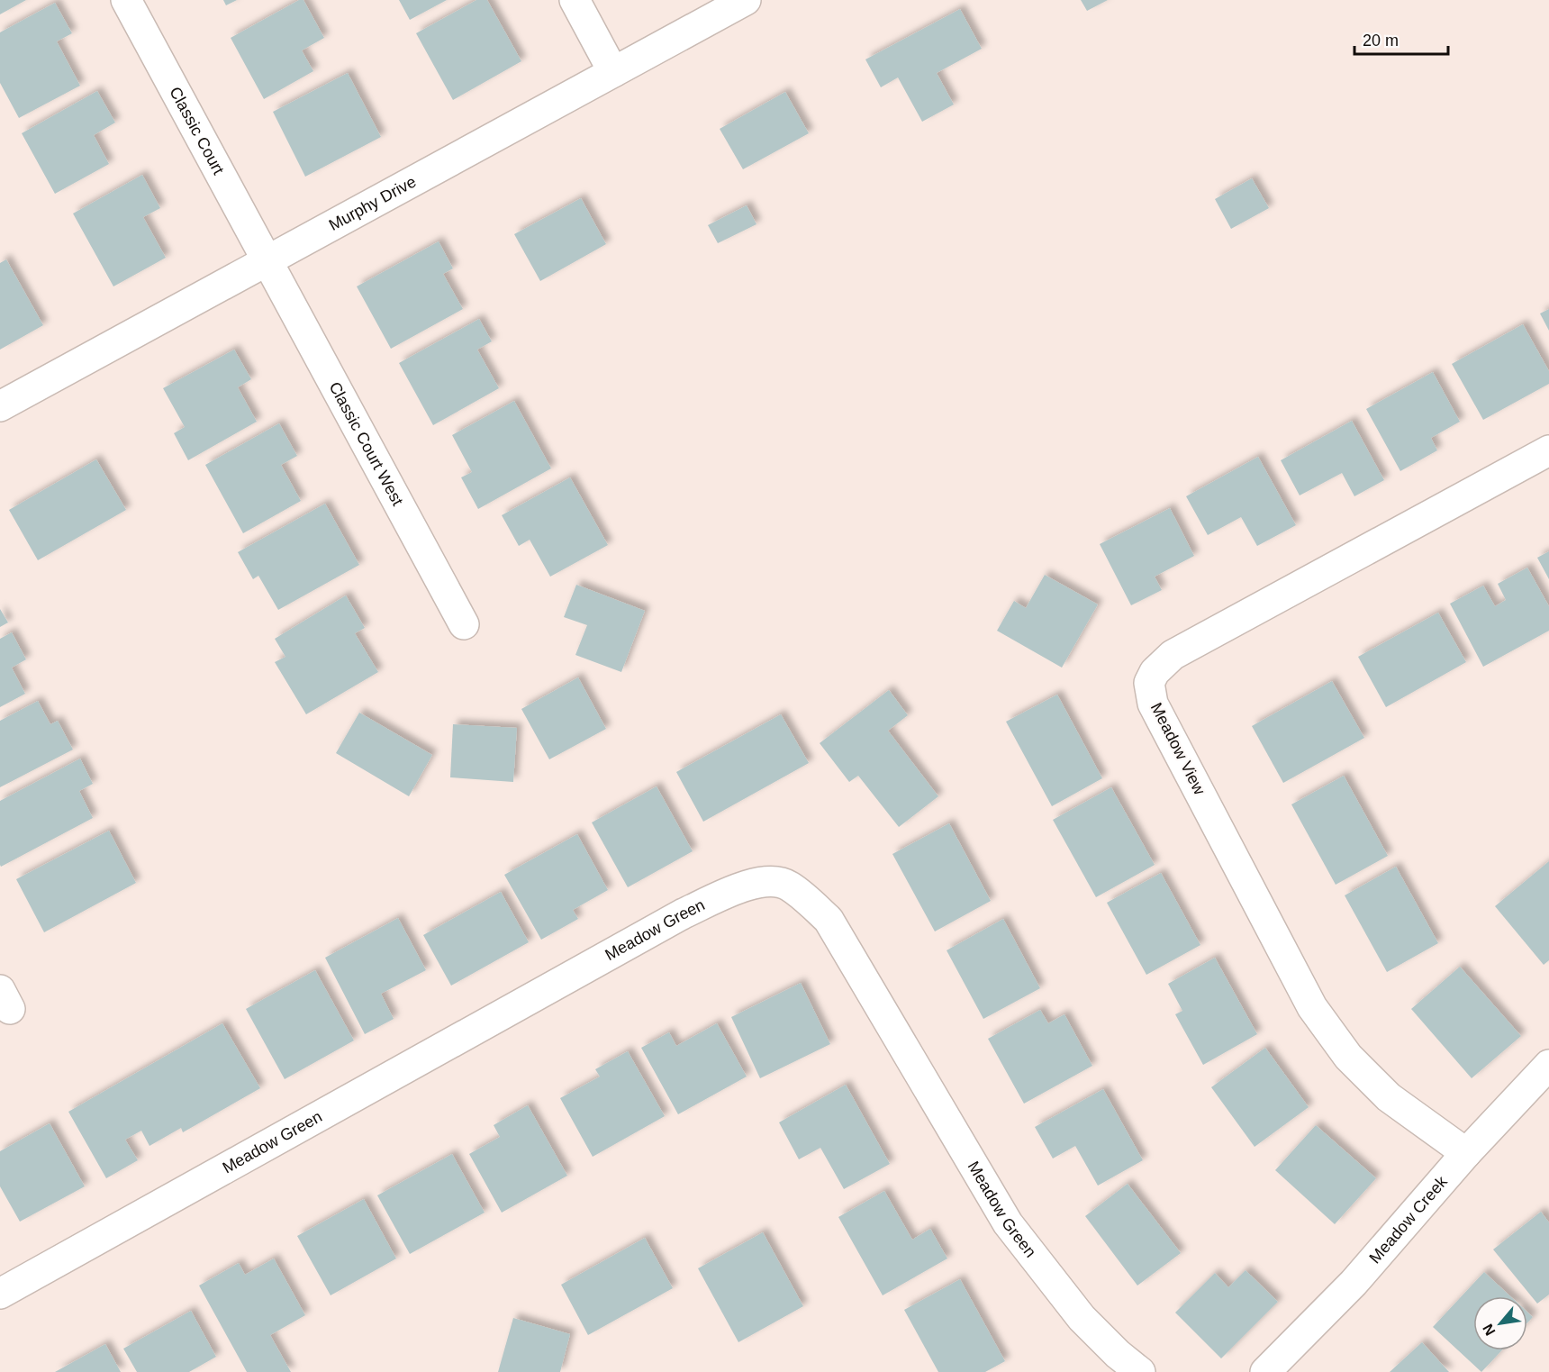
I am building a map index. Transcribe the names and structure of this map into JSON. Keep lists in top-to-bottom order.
{
  "streets": {
    "street": [
      "Classic Court",
      "Murphy Drive",
      "Classic Court West",
      "Meadow View",
      "Meadow Green",
      "Meadow Creek"
    ]
  },
  "crossings": [
    ["Classic Court", "Murphy Drive"],
    ["Classic Court", "Classic Court West"],
    ["Murphy Drive", "Classic Court West"],
    ["Meadow View", "Meadow Creek"]
  ],
  "scale_bar": "20 m",
  "north": "bottom left"
}
